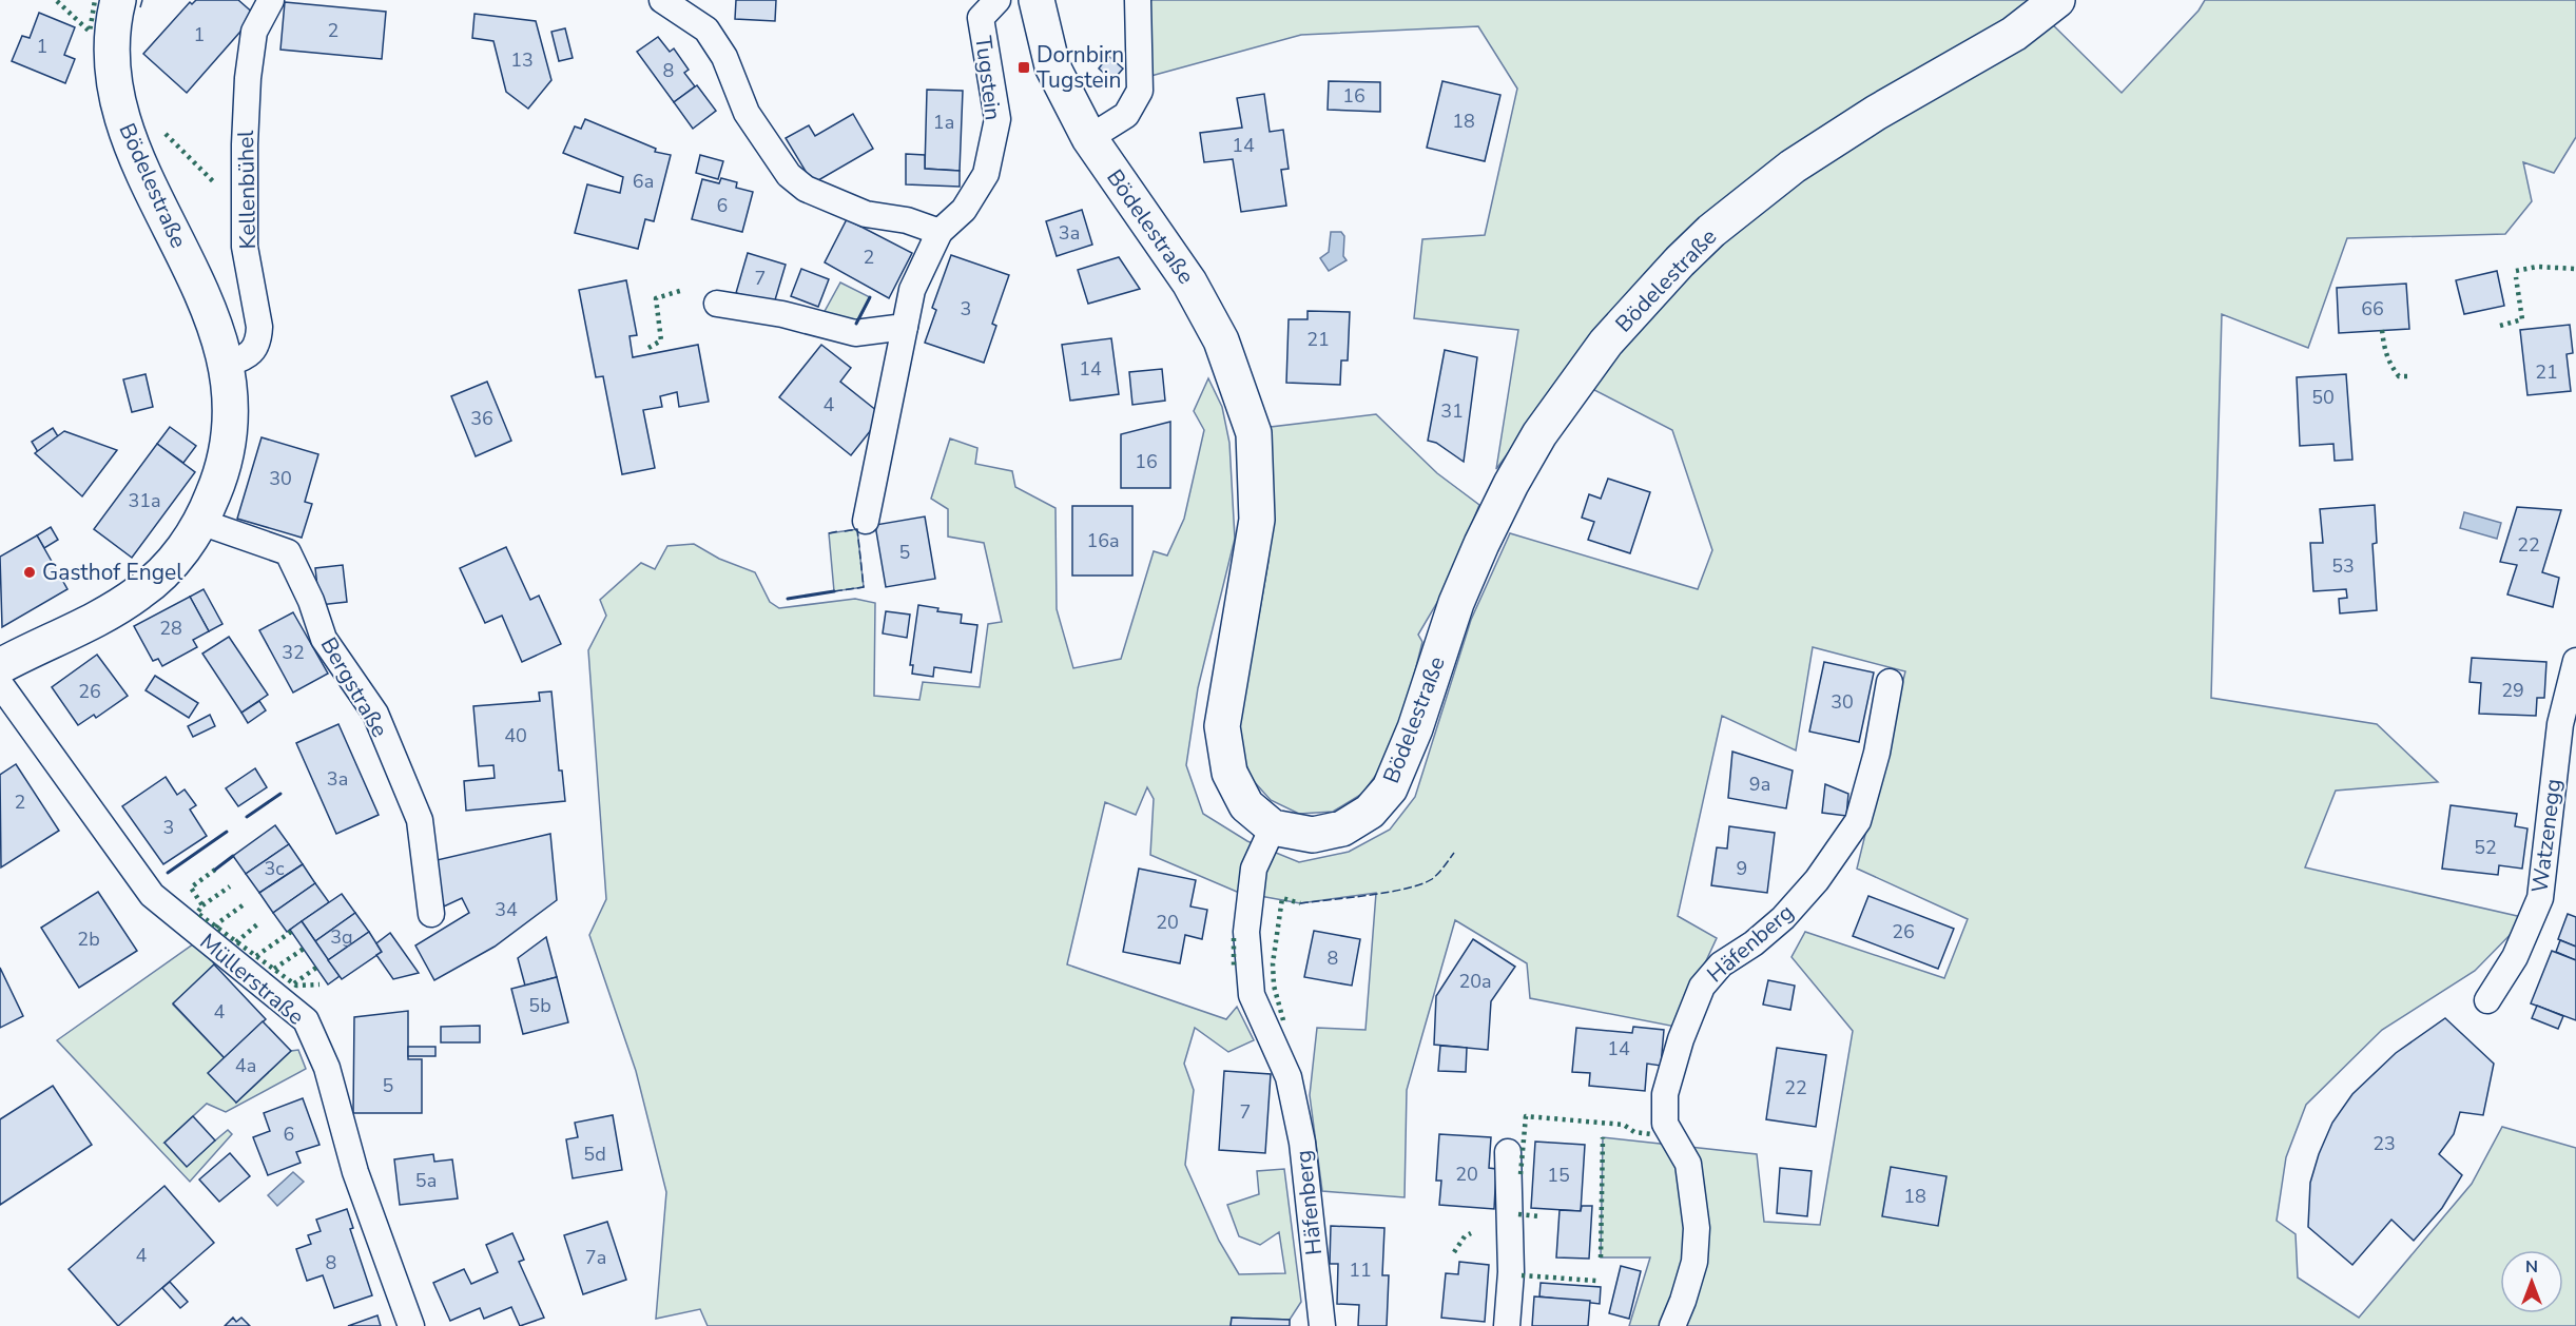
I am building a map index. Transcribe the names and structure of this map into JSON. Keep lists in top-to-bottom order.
{
  "streets": {
    "main road": ["Bödelestraße"],
    "street": [
      "Tugstein",
      "Kellenbühel",
      "Bergstraße",
      "Watzenegg",
      "Häfenberg",
      "Müllerstraße"
    ]
  },
  "crossings": [
    ["Bödelestraße", "Kellenbühel"],
    ["Bödelestraße", "Häfenberg"]
  ],
  "places": {
    "transit": ["Dornbirn Tugstein"],
    "other": ["Gasthof Engel"]
  },
  "house_numbers": [
    "2",
    "1",
    "1",
    "13",
    "8",
    "16",
    "18",
    "1a",
    "14",
    "6a",
    "6",
    "3a",
    "2",
    "7",
    "3",
    "66",
    "21",
    "14",
    "21",
    "50",
    "4",
    "31",
    "36",
    "16",
    "30",
    "31a",
    "16a",
    "22",
    "5",
    "53",
    "28",
    "32",
    "29",
    "26",
    "30",
    "40",
    "3a",
    "9a",
    "2",
    "3",
    "52",
    "3c",
    "9",
    "34",
    "20",
    "26",
    "3g",
    "2b",
    "8",
    "20a",
    "5b",
    "4",
    "14",
    "4a",
    "5",
    "22",
    "7",
    "6",
    "23",
    "5d",
    "20",
    "15",
    "5a",
    "18",
    "4",
    "7a",
    "8",
    "11"
  ],
  "north": "top"
}
